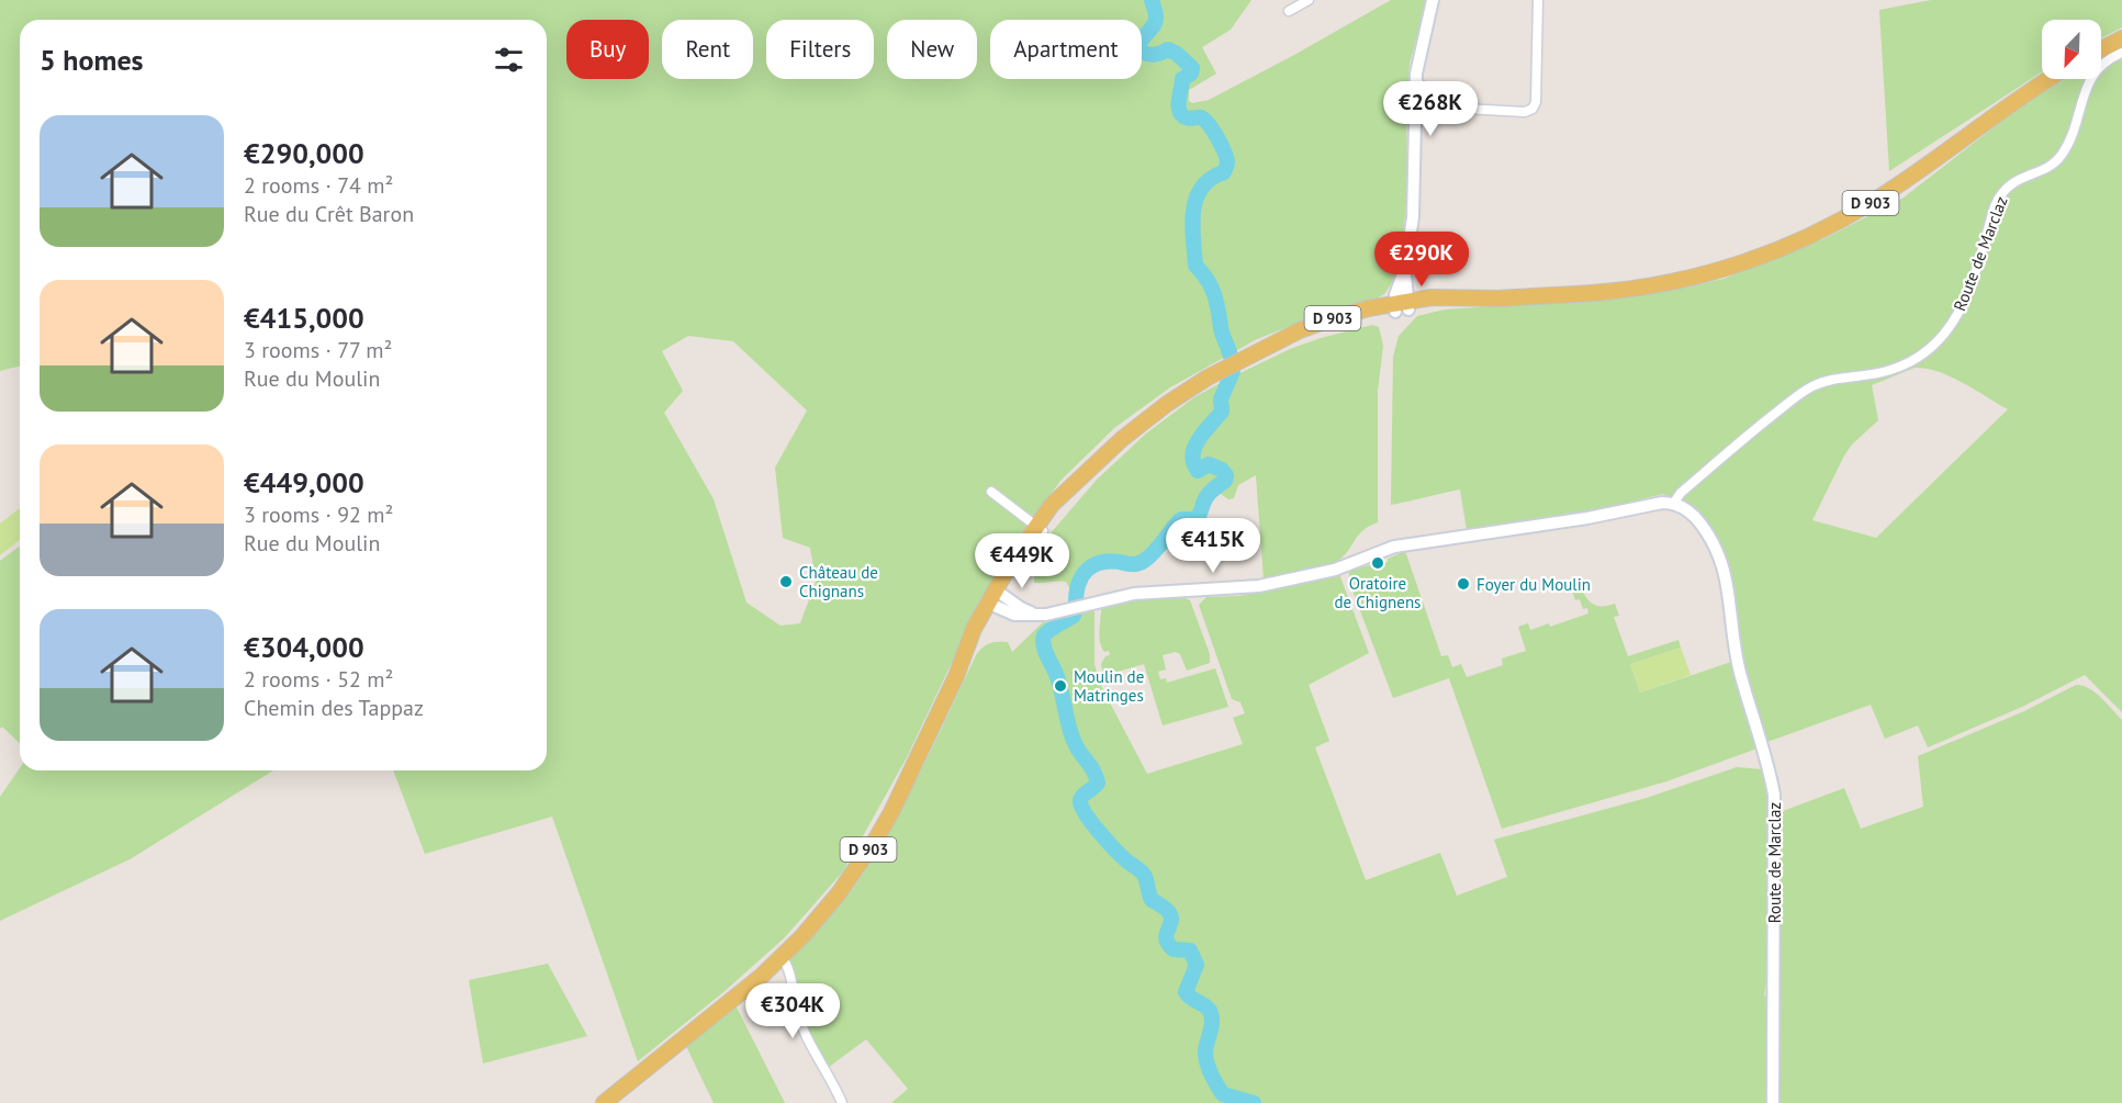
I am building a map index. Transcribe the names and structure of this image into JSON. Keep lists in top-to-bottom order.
{
  "streets": {
    "main road": ["D 903"],
    "street": ["Route de Marclaz"]
  },
  "places": [
    "Oratoire de Chignens",
    "Château de Chignans",
    "Foyer du Moulin",
    "Moulin de Matringes"
  ],
  "north": "bottom left",
  "page": {
    "chip": [
      "Buy",
      "Rent",
      "Filters",
      "New",
      "Apartment"
    ],
    "heading": "5 homes",
    "price": [
      "€268K",
      "€290K",
      "€415K",
      "€449K",
      "€304K"
    ],
    "list": [
      {
        "name": "€290,000",
        "note": "2 rooms · 74 m² · Rue du Crêt Baron"
      },
      {
        "name": "€415,000",
        "note": "3 rooms · 77 m² · Rue du Moulin"
      },
      {
        "name": "€449,000",
        "note": "3 rooms · 92 m² · Rue du Moulin"
      },
      {
        "name": "€304,000",
        "note": "2 rooms · 52 m² · Chemin des Tappaz"
      }
    ]
  }
}
